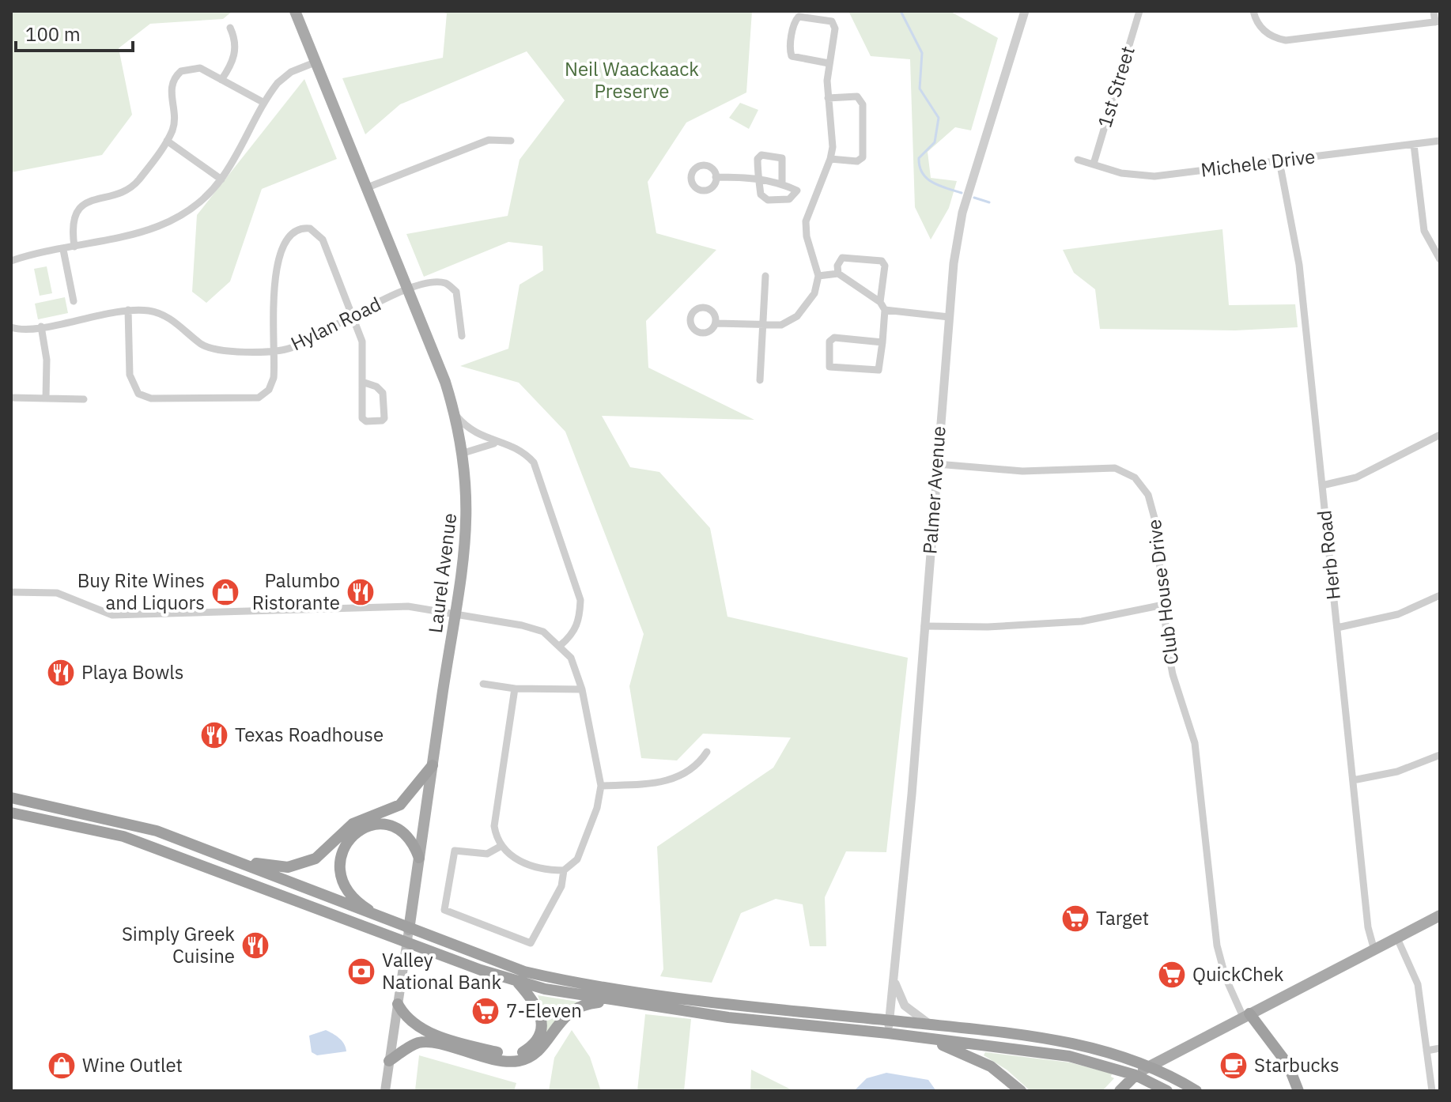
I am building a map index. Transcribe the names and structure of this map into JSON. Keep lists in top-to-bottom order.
{
  "streets": {
    "main road": ["Laurel Avenue"],
    "street": [
      "1st Street",
      "Michele Drive",
      "Hylan Road",
      "Palmer Avenue",
      "Herb Road",
      "Club House Drive"
    ]
  },
  "crossings": [
    ["1st Street", "Michele Drive"],
    ["Michele Drive", "Herb Road"],
    ["Hylan Road", "Laurel Avenue"],
    ["Palmer Avenue", "Club House Drive"]
  ],
  "parks": ["Neil Waackaack Preserve"],
  "places": {
    "shop": ["Buy Rite Wines and Liquors", "Wine Outlet"],
    "restaurant": [
      "Palumbo Ristorante",
      "Playa Bowls",
      "Texas Roadhouse",
      "Simply Greek Cuisine"
    ],
    "supermarket": ["Target", "QuickChek", "7-Eleven"],
    "bank": ["Valley National Bank"],
    "cafe": ["Starbucks"]
  },
  "scale_bar": "100 m"
}
